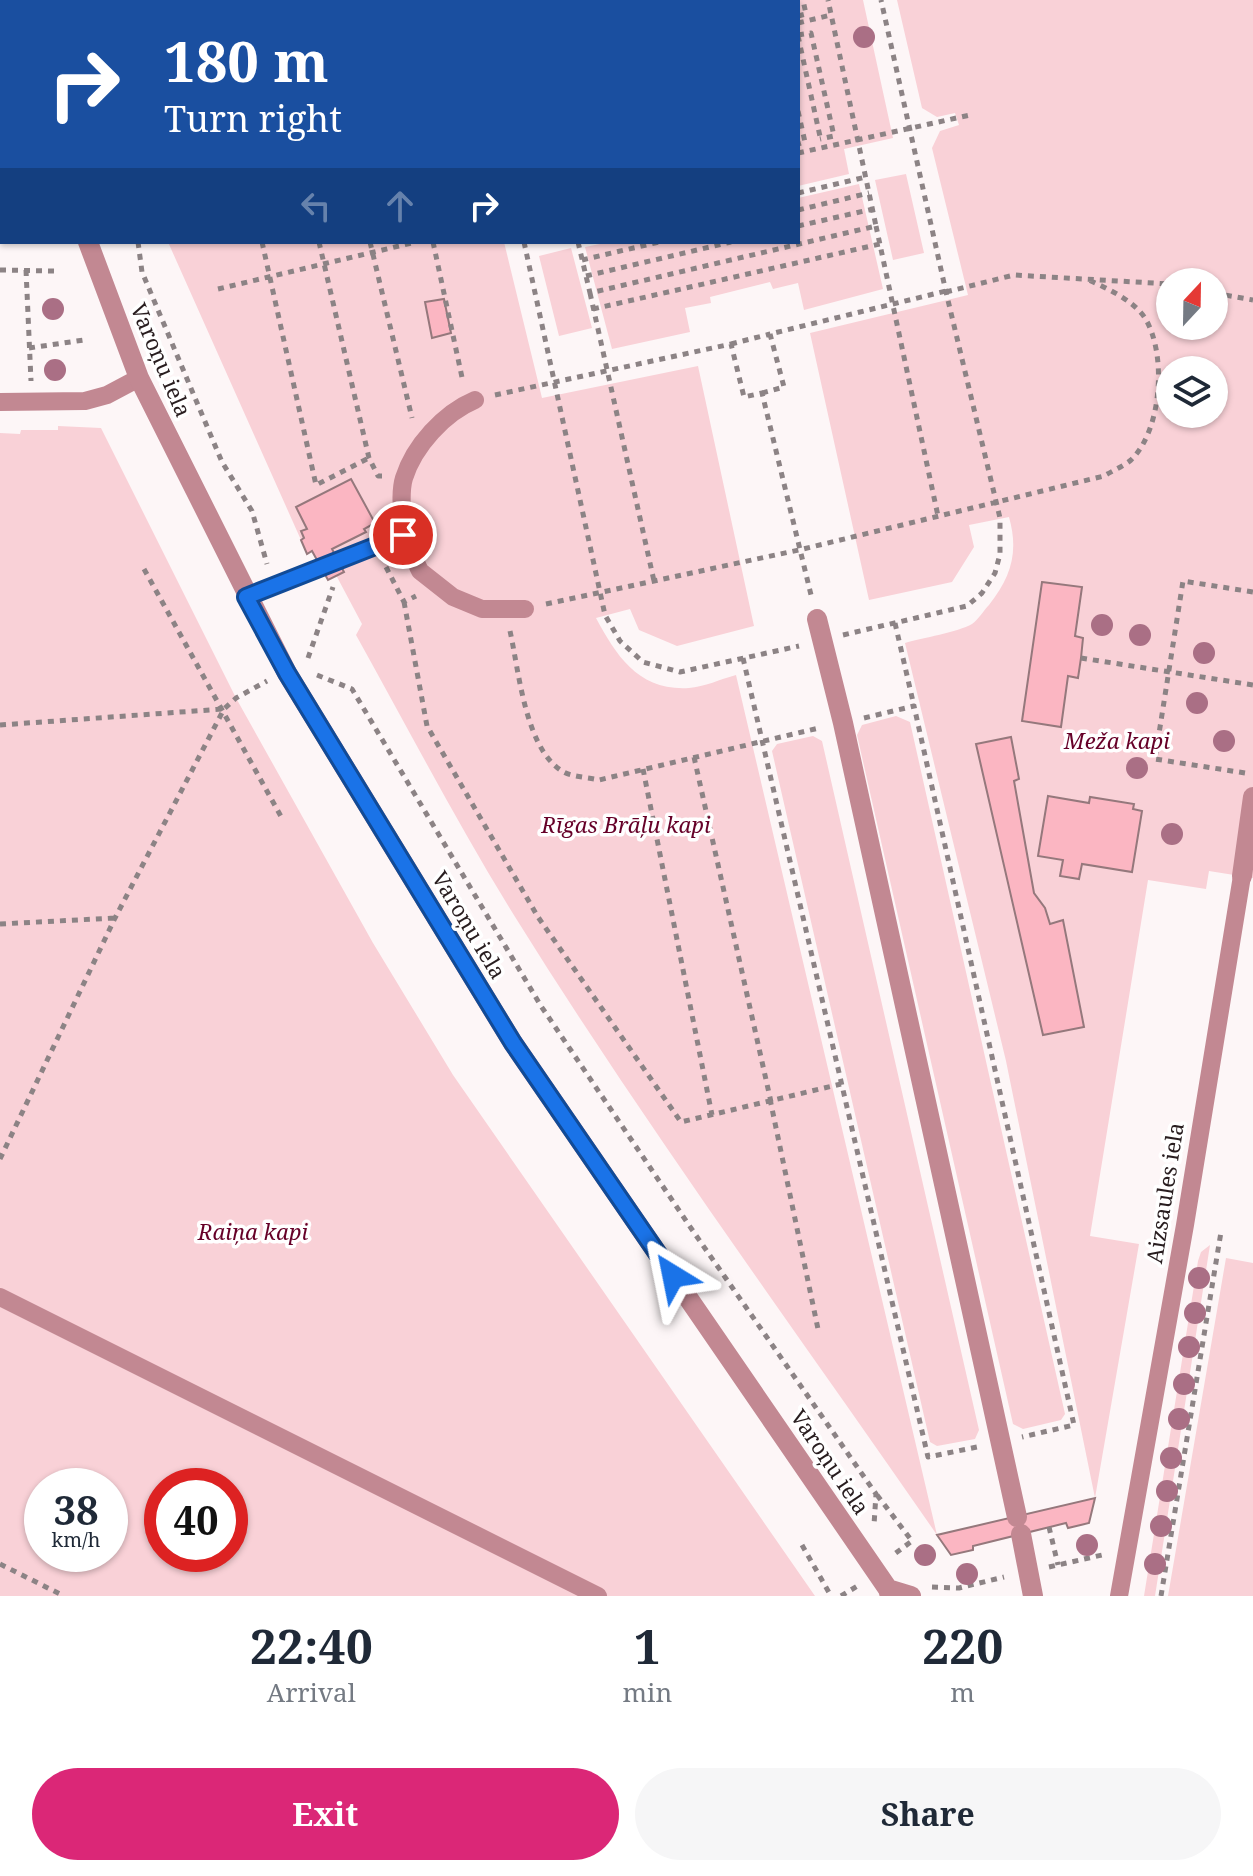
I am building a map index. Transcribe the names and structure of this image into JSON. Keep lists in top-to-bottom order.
{
  "streets": {
    "street": ["Varoņu iela", "Aizsaules iela"]
  },
  "parks": ["Meža kapi", "Rīgas Brāļu kapi", "Raiņa kapi"],
  "north": "top",
  "page": {
    "turn": ["180 m", "Turn right"],
    "speed": "38 km/h",
    "limit": "40",
    "eta": [
      "22:40",
      "Arrival",
      "1",
      "min",
      "220",
      "m"
    ],
    "buttons": ["Exit", "Share"]
  }
}
